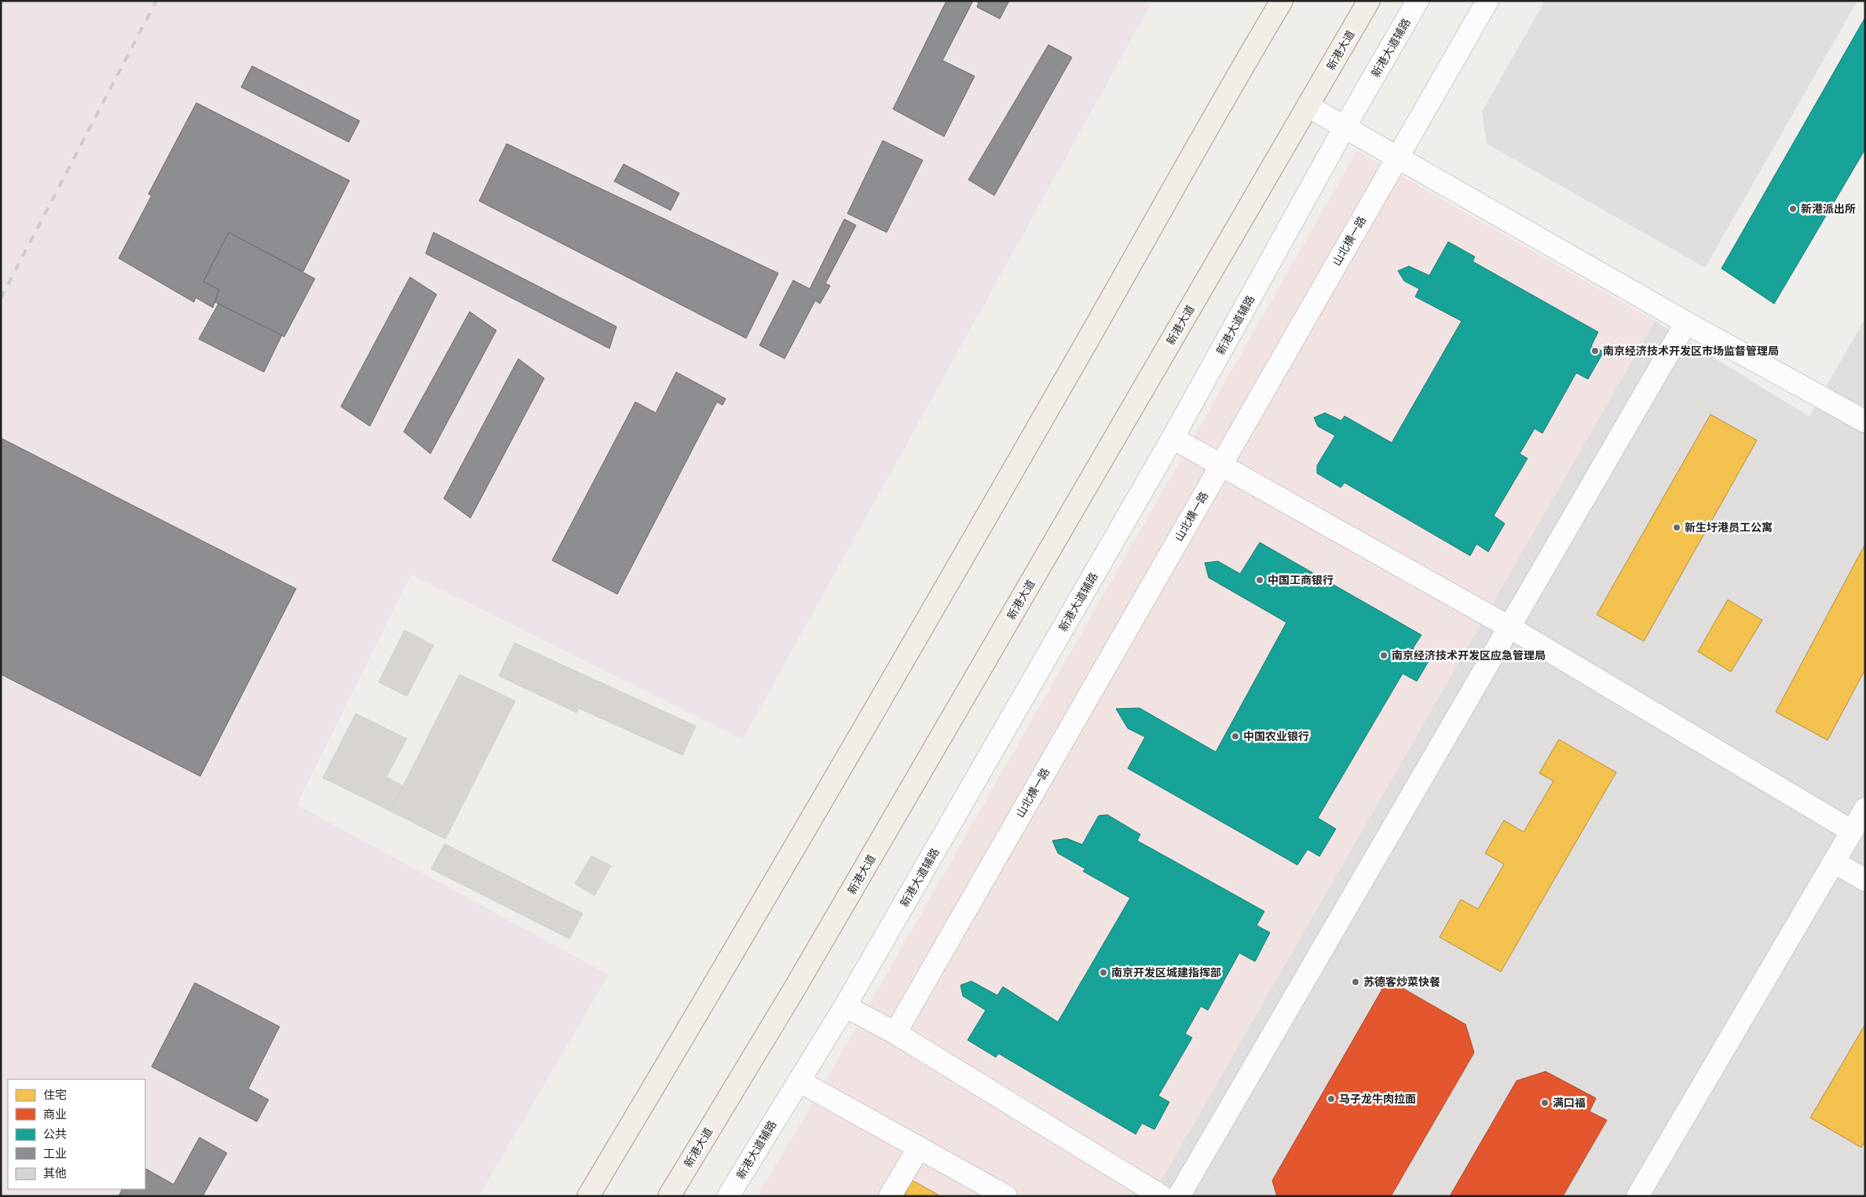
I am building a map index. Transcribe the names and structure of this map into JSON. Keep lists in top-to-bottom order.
{
  "streets": {
    "main road": ["新港大道"],
    "street": ["新港大道辅路", "山北横一路"]
  },
  "places": [
    "新港派出所",
    "南京经济技术开发区市场监督管理局",
    "新生圩港员工公寓",
    "中国工商银行",
    "南京经济技术开发区应急管理局",
    "中国农业银行",
    "南京开发区城建指挥部",
    "苏德客炒菜快餐",
    "马子龙牛肉拉面",
    "满口福"
  ],
  "legend": [
    "住宅",
    "商业",
    "公共",
    "工业",
    "其他"
  ]
}
